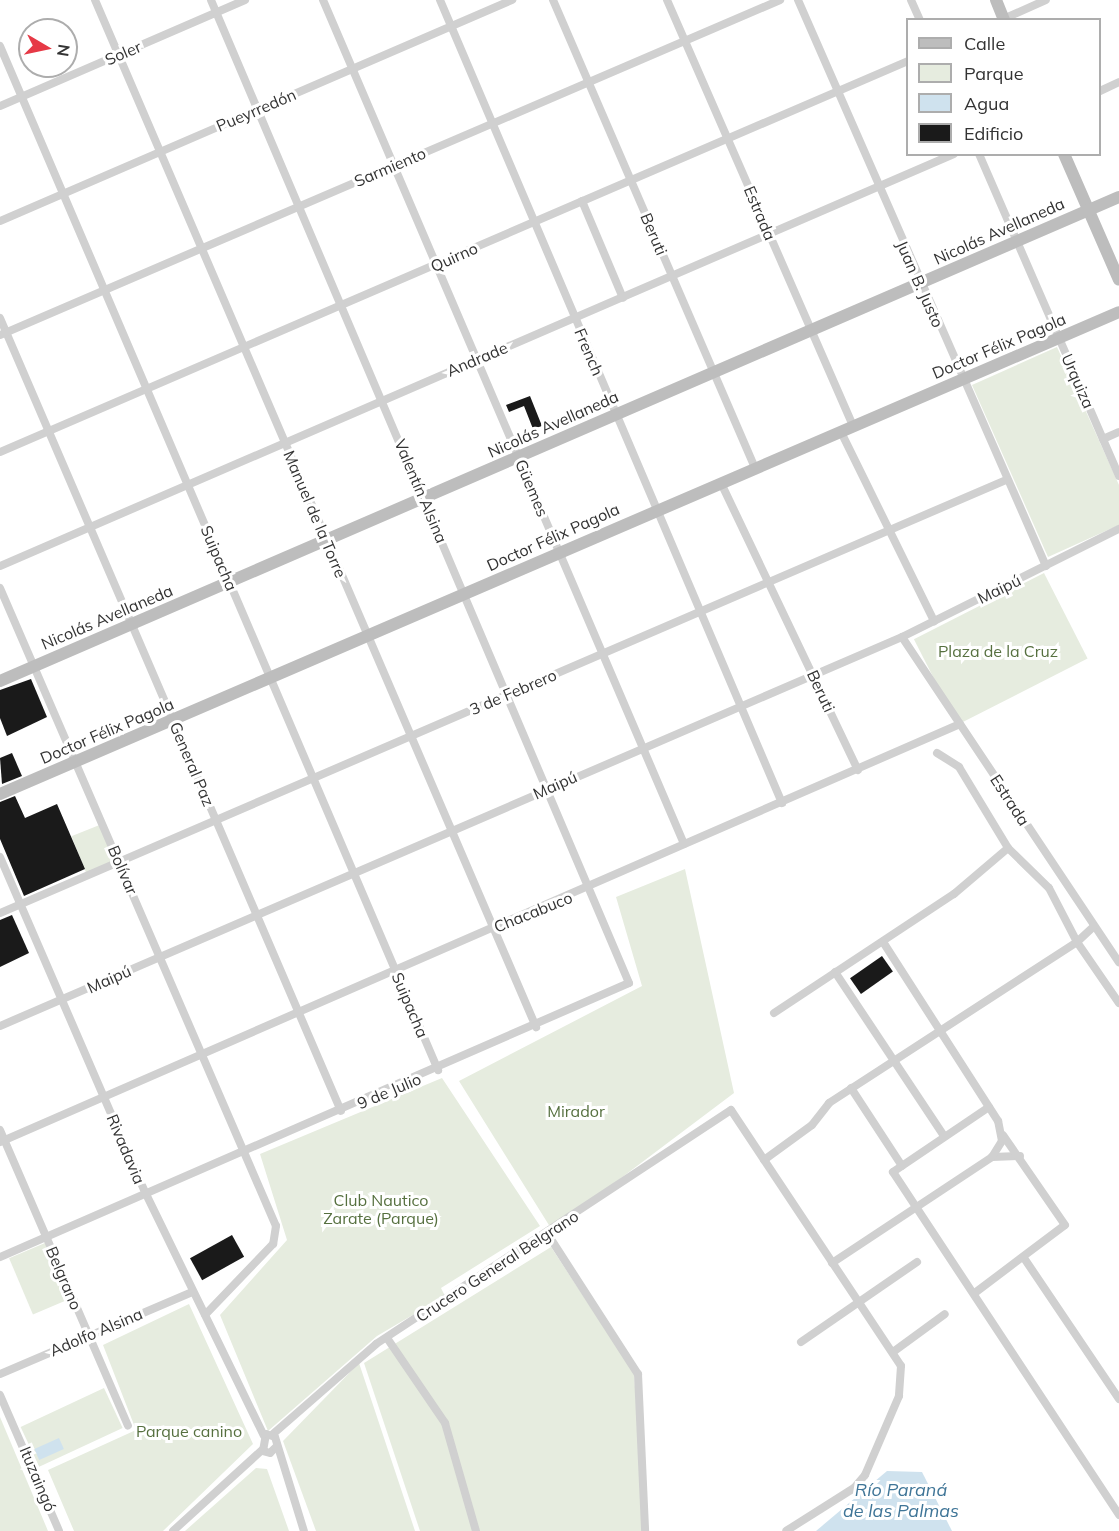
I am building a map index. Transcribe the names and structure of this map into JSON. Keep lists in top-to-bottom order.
{
  "streets": {
    "street": [
      "Soler",
      "Pueyrredón",
      "Sarmiento",
      "Estrada",
      "Nicolás Avellaneda",
      "Beruti",
      "Quirno",
      "Juan B. Justo",
      "Doctor Félix Pagola",
      "French",
      "Andrade",
      "Urquiza",
      "Güemes",
      "Valentín Alsina",
      "Manuel de la Torre",
      "Suipacha",
      "Maipú",
      "3 de Febrero",
      "General Paz",
      "Bolívar",
      "Chacabuco",
      "9 de Julio",
      "Rivadavia",
      "Crucero General Belgrano",
      "Belgrano",
      "Adolfo Alsina",
      "Ituzaingó"
    ]
  },
  "crossings": [
    ["Soler", "Valentín Alsina"],
    ["Soler", "Manuel de la Torre"],
    ["Soler", "Suipacha"],
    ["Pueyrredón", "French"],
    ["Pueyrredón", "Güemes"],
    ["Pueyrredón", "Valentín Alsina"],
    ["Pueyrredón", "Manuel de la Torre"],
    ["Pueyrredón", "Suipacha"],
    ["Sarmiento", "Estrada"],
    ["Sarmiento", "Beruti"],
    ["Sarmiento", "French"],
    ["Sarmiento", "Güemes"],
    ["Sarmiento", "Valentín Alsina"],
    ["Sarmiento", "Manuel de la Torre"],
    ["Sarmiento", "Suipacha"],
    ["Sarmiento", "General Paz"],
    ["Estrada", "Nicolás Avellaneda"],
    ["Estrada", "Quirno"],
    ["Estrada", "Doctor Félix Pagola"],
    ["Estrada", "Andrade"],
    ["Estrada", "Maipú"],
    ["Estrada", "Chacabuco"],
    ["Nicolás Avellaneda", "Beruti"],
    ["Nicolás Avellaneda", "Juan B. Justo"],
    ["Nicolás Avellaneda", "French"],
    ["Nicolás Avellaneda", "Urquiza"],
    ["Nicolás Avellaneda", "Güemes"],
    ["Nicolás Avellaneda", "Valentín Alsina"],
    ["Nicolás Avellaneda", "Manuel de la Torre"],
    ["Nicolás Avellaneda", "Suipacha"],
    ["Nicolás Avellaneda", "General Paz"],
    ["Nicolás Avellaneda", "Bolívar"],
    ["Beruti", "Quirno"],
    ["Beruti", "Doctor Félix Pagola"],
    ["Beruti", "Andrade"],
    ["Beruti", "Maipú"],
    ["Beruti", "3 de Febrero"],
    ["Beruti", "Chacabuco"],
    ["Quirno", "Juan B. Justo"],
    ["Quirno", "French"],
    ["Quirno", "Güemes"],
    ["Quirno", "Valentín Alsina"],
    ["Quirno", "Manuel de la Torre"],
    ["Quirno", "Suipacha"],
    ["Quirno", "General Paz"],
    ["Juan B. Justo", "Doctor Félix Pagola"],
    ["Juan B. Justo", "Andrade"],
    ["Juan B. Justo", "Maipú"],
    ["Juan B. Justo", "3 de Febrero"],
    ["Doctor Félix Pagola", "French"],
    ["Doctor Félix Pagola", "Urquiza"],
    ["Doctor Félix Pagola", "Güemes"],
    ["Doctor Félix Pagola", "Valentín Alsina"],
    ["Doctor Félix Pagola", "Manuel de la Torre"],
    ["Doctor Félix Pagola", "Suipacha"],
    ["Doctor Félix Pagola", "General Paz"],
    ["Doctor Félix Pagola", "Bolívar"],
    ["French", "Andrade"],
    ["French", "Maipú"],
    ["French", "3 de Febrero"],
    ["French", "Chacabuco"],
    ["Andrade", "Güemes"],
    ["Andrade", "Valentín Alsina"],
    ["Andrade", "Manuel de la Torre"],
    ["Andrade", "Suipacha"],
    ["Andrade", "General Paz"],
    ["Güemes", "Maipú"],
    ["Güemes", "3 de Febrero"],
    ["Güemes", "Chacabuco"],
    ["Valentín Alsina", "Maipú"],
    ["Valentín Alsina", "3 de Febrero"],
    ["Valentín Alsina", "Chacabuco"],
    ["Valentín Alsina", "9 de Julio"],
    ["Manuel de la Torre", "Maipú"],
    ["Manuel de la Torre", "3 de Febrero"],
    ["Manuel de la Torre", "Chacabuco"],
    ["Manuel de la Torre", "9 de Julio"],
    ["Suipacha", "Maipú"],
    ["Suipacha", "3 de Febrero"],
    ["Suipacha", "Chacabuco"],
    ["Suipacha", "9 de Julio"],
    ["Maipú", "General Paz"],
    ["Maipú", "Bolívar"],
    ["Maipú", "Rivadavia"],
    ["3 de Febrero", "General Paz"],
    ["3 de Febrero", "Bolívar"],
    ["3 de Febrero", "Rivadavia"],
    ["General Paz", "Chacabuco"],
    ["General Paz", "9 de Julio"],
    ["Bolívar", "Chacabuco"],
    ["Bolívar", "9 de Julio"],
    ["Bolívar", "Rivadavia"],
    ["Chacabuco", "Rivadavia"],
    ["Chacabuco", "Belgrano"],
    ["9 de Julio", "Rivadavia"],
    ["9 de Julio", "Belgrano"],
    ["Rivadavia", "Crucero General Belgrano"],
    ["Rivadavia", "Adolfo Alsina"],
    ["Belgrano", "Adolfo Alsina"]
  ],
  "water": ["Río Paraná de las Palmas"],
  "parks": [
    "Plaza de la Cruz",
    "Mirador",
    "Club Nautico Zarate (Parque)",
    "Parque canino"
  ],
  "legend": [
    "Calle",
    "Parque",
    "Agua",
    "Edificio"
  ],
  "north": "right"
}
